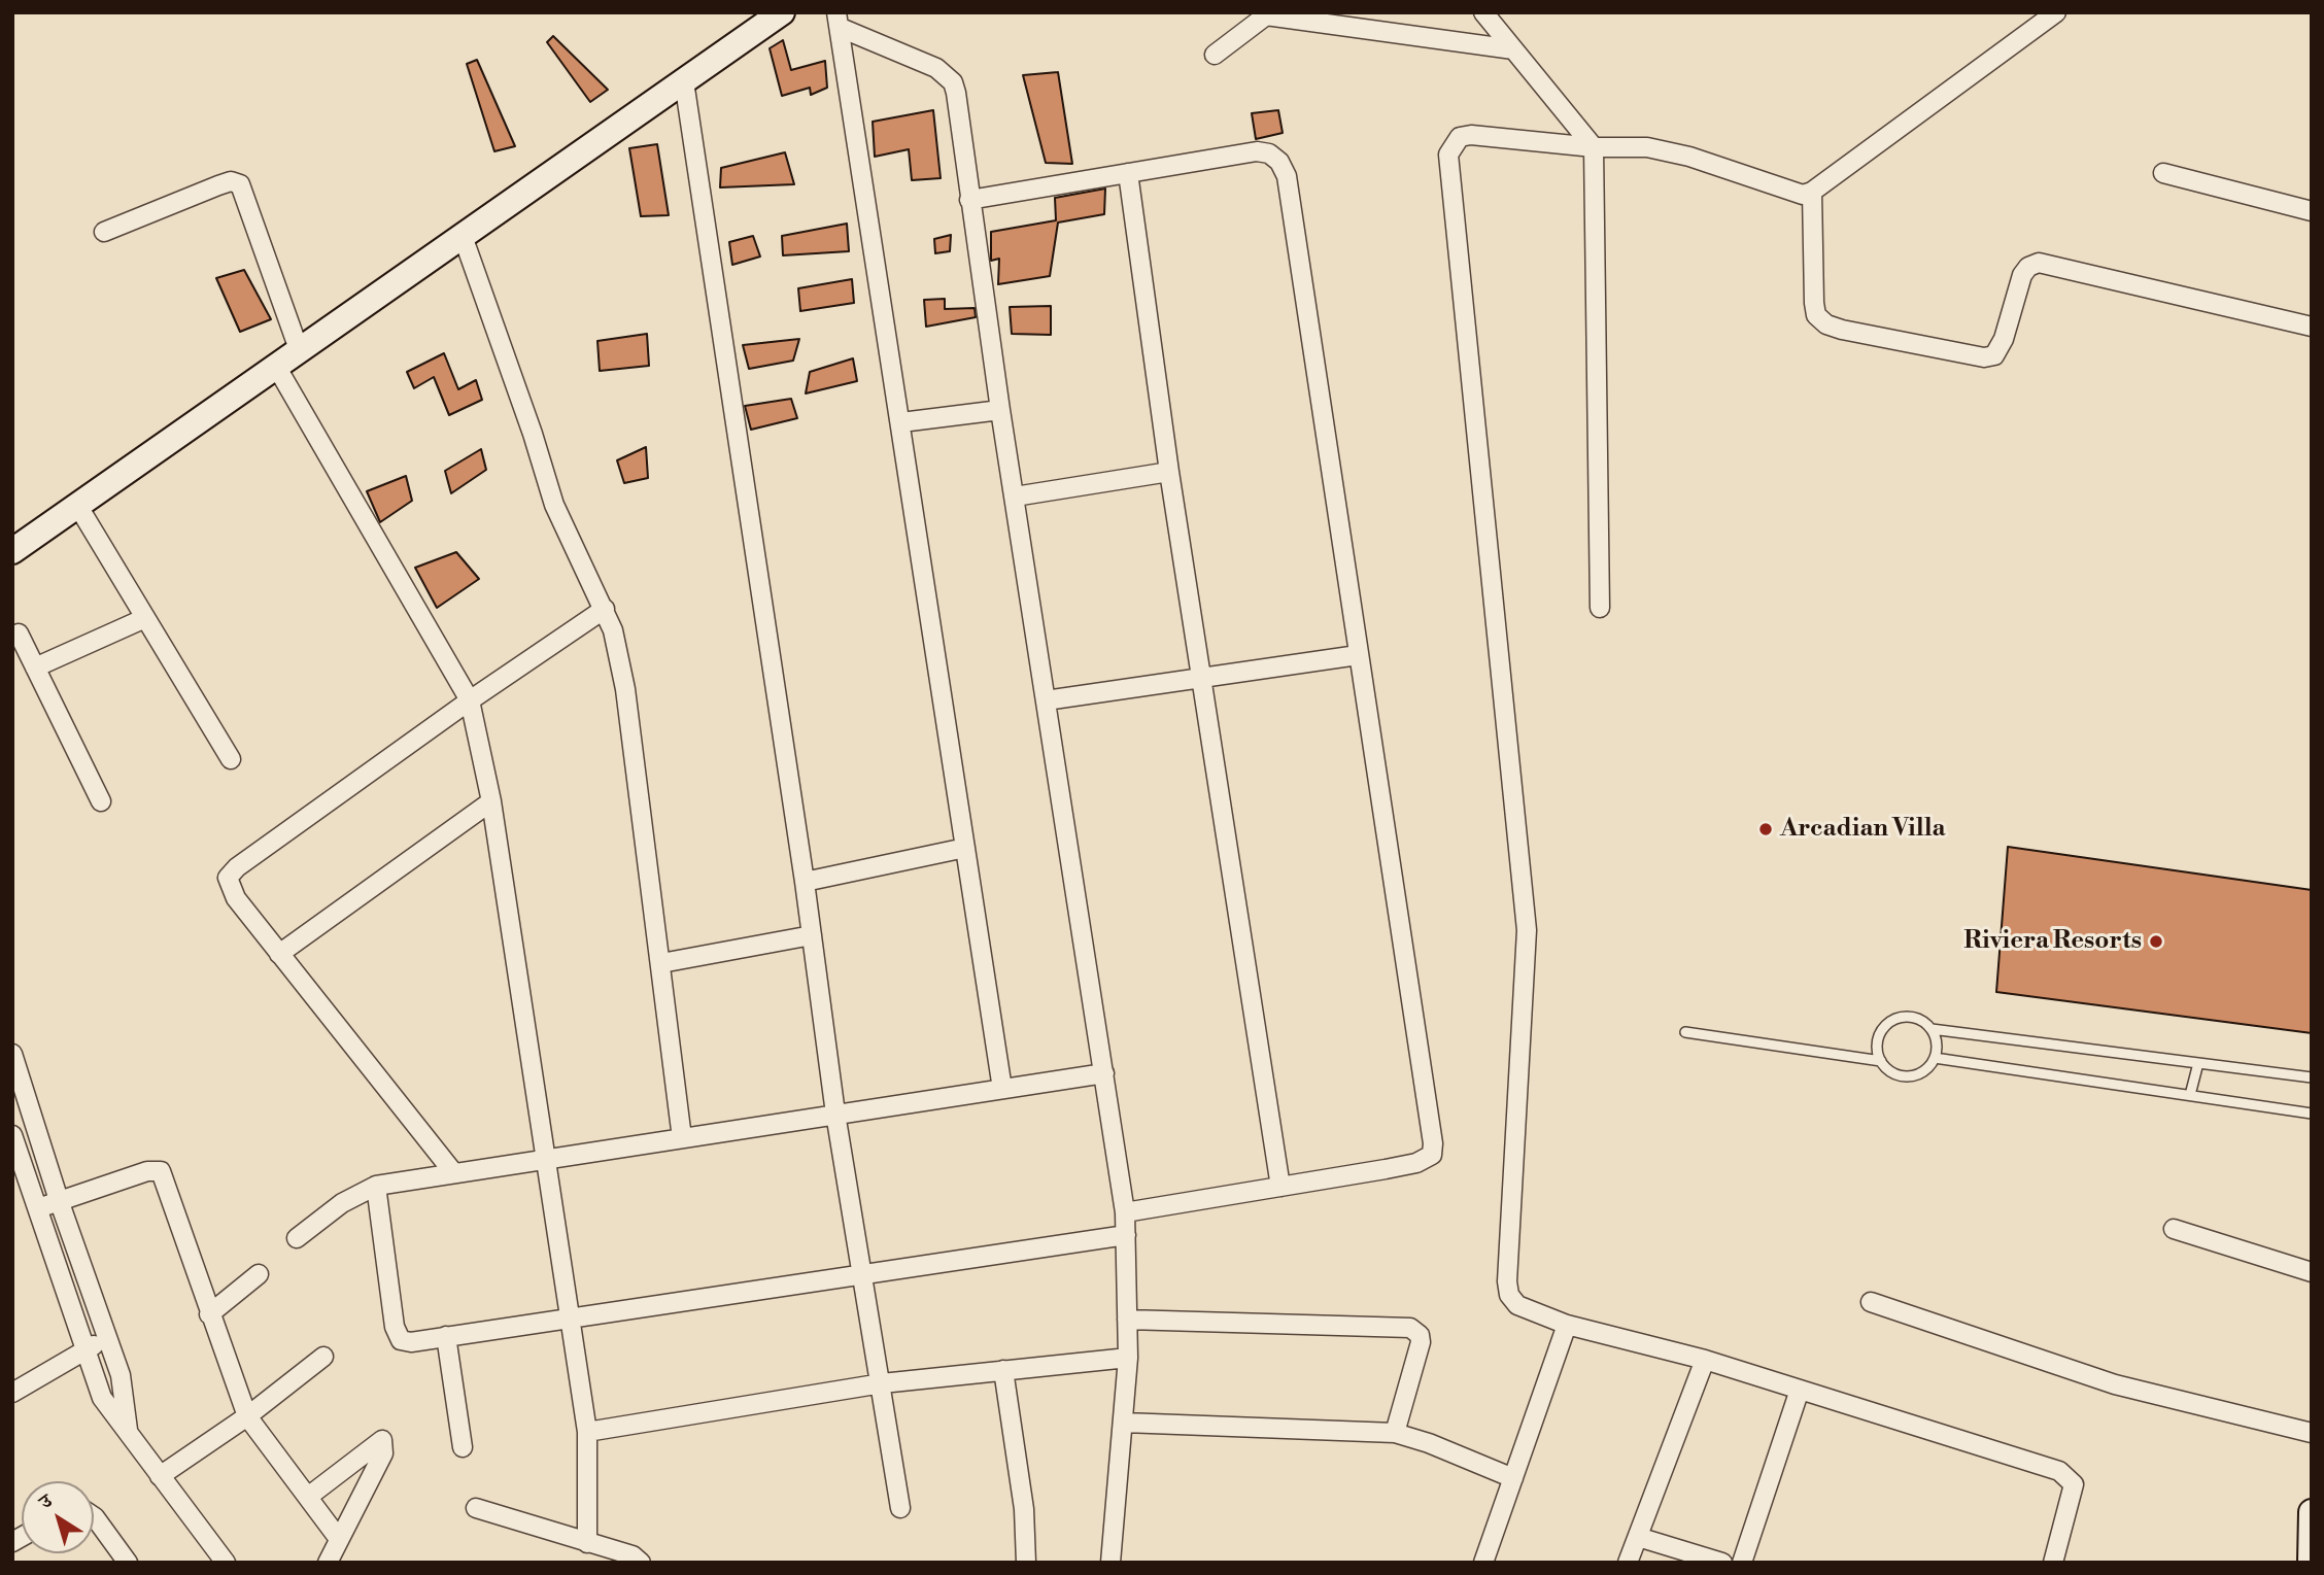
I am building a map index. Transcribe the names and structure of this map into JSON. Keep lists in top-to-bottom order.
{
  "places": ["Arcadian Villa", "Riviera Resorts"],
  "north": "top left"
}
